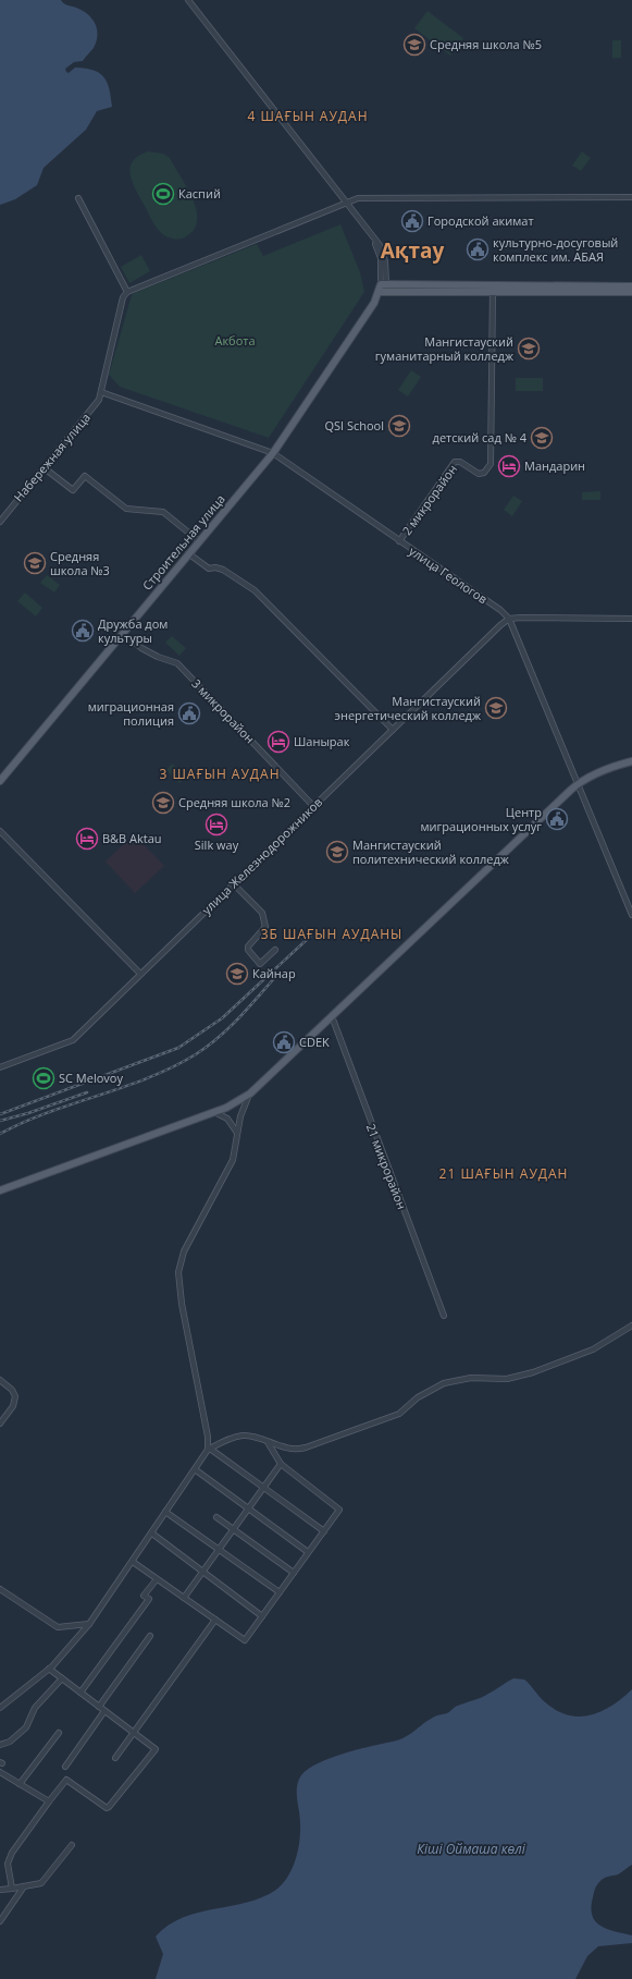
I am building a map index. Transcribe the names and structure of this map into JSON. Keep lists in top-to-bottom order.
{
  "streets": {
    "main road": ["Строительная улица"],
    "street": [
      "Набережная улица",
      "2 микрорайон",
      "улица Геологов",
      "3 микрорайон",
      "улица Железнодорожников",
      "21 микрорайон"
    ]
  },
  "crossings": [
    ["Набережная улица", "улица Геологов"],
    ["2 микрорайон", "улица Геологов"],
    ["Строительная улица", "улица Геологов"],
    ["Строительная улица", "3 микрорайон"],
    ["улица Геологов", "улица Железнодорожников"],
    ["3 микрорайон", "улица Железнодорожников"]
  ],
  "districts": [
    "4 ШАҒЫН АУДАН",
    "Ақтау",
    "3 ШАҒЫН АУДАН",
    "3Б ШАҒЫН АУДАНЫ",
    "21 ШАҒЫН АУДАН"
  ],
  "water": ["Кіші Оймаша көлi"],
  "parks": ["Акбота"],
  "places": {
    "school or university": [
      "Средняя школа №5",
      "Мангистауский гуманитарный колледж",
      "QSI School",
      "детский сад № 4",
      "Средняя школа №3",
      "Мангистауский энергетический колледж",
      "Средняя школа №2",
      "Мангистауский политехнический колледж",
      "Кайнар"
    ],
    "sports": ["Каспий", "SC Melovoy"],
    "public building": [
      "Городской акимат",
      "культурно-досуговый комплекс им. АБАЯ",
      "Дружба дом культуры",
      "миграционная полиция",
      "Центр миграционных услуг",
      "CDEK"
    ],
    "hotel": [
      "Мандарин",
      "Шанырак",
      "Silk way",
      "B&B Aktau"
    ]
  }
}
